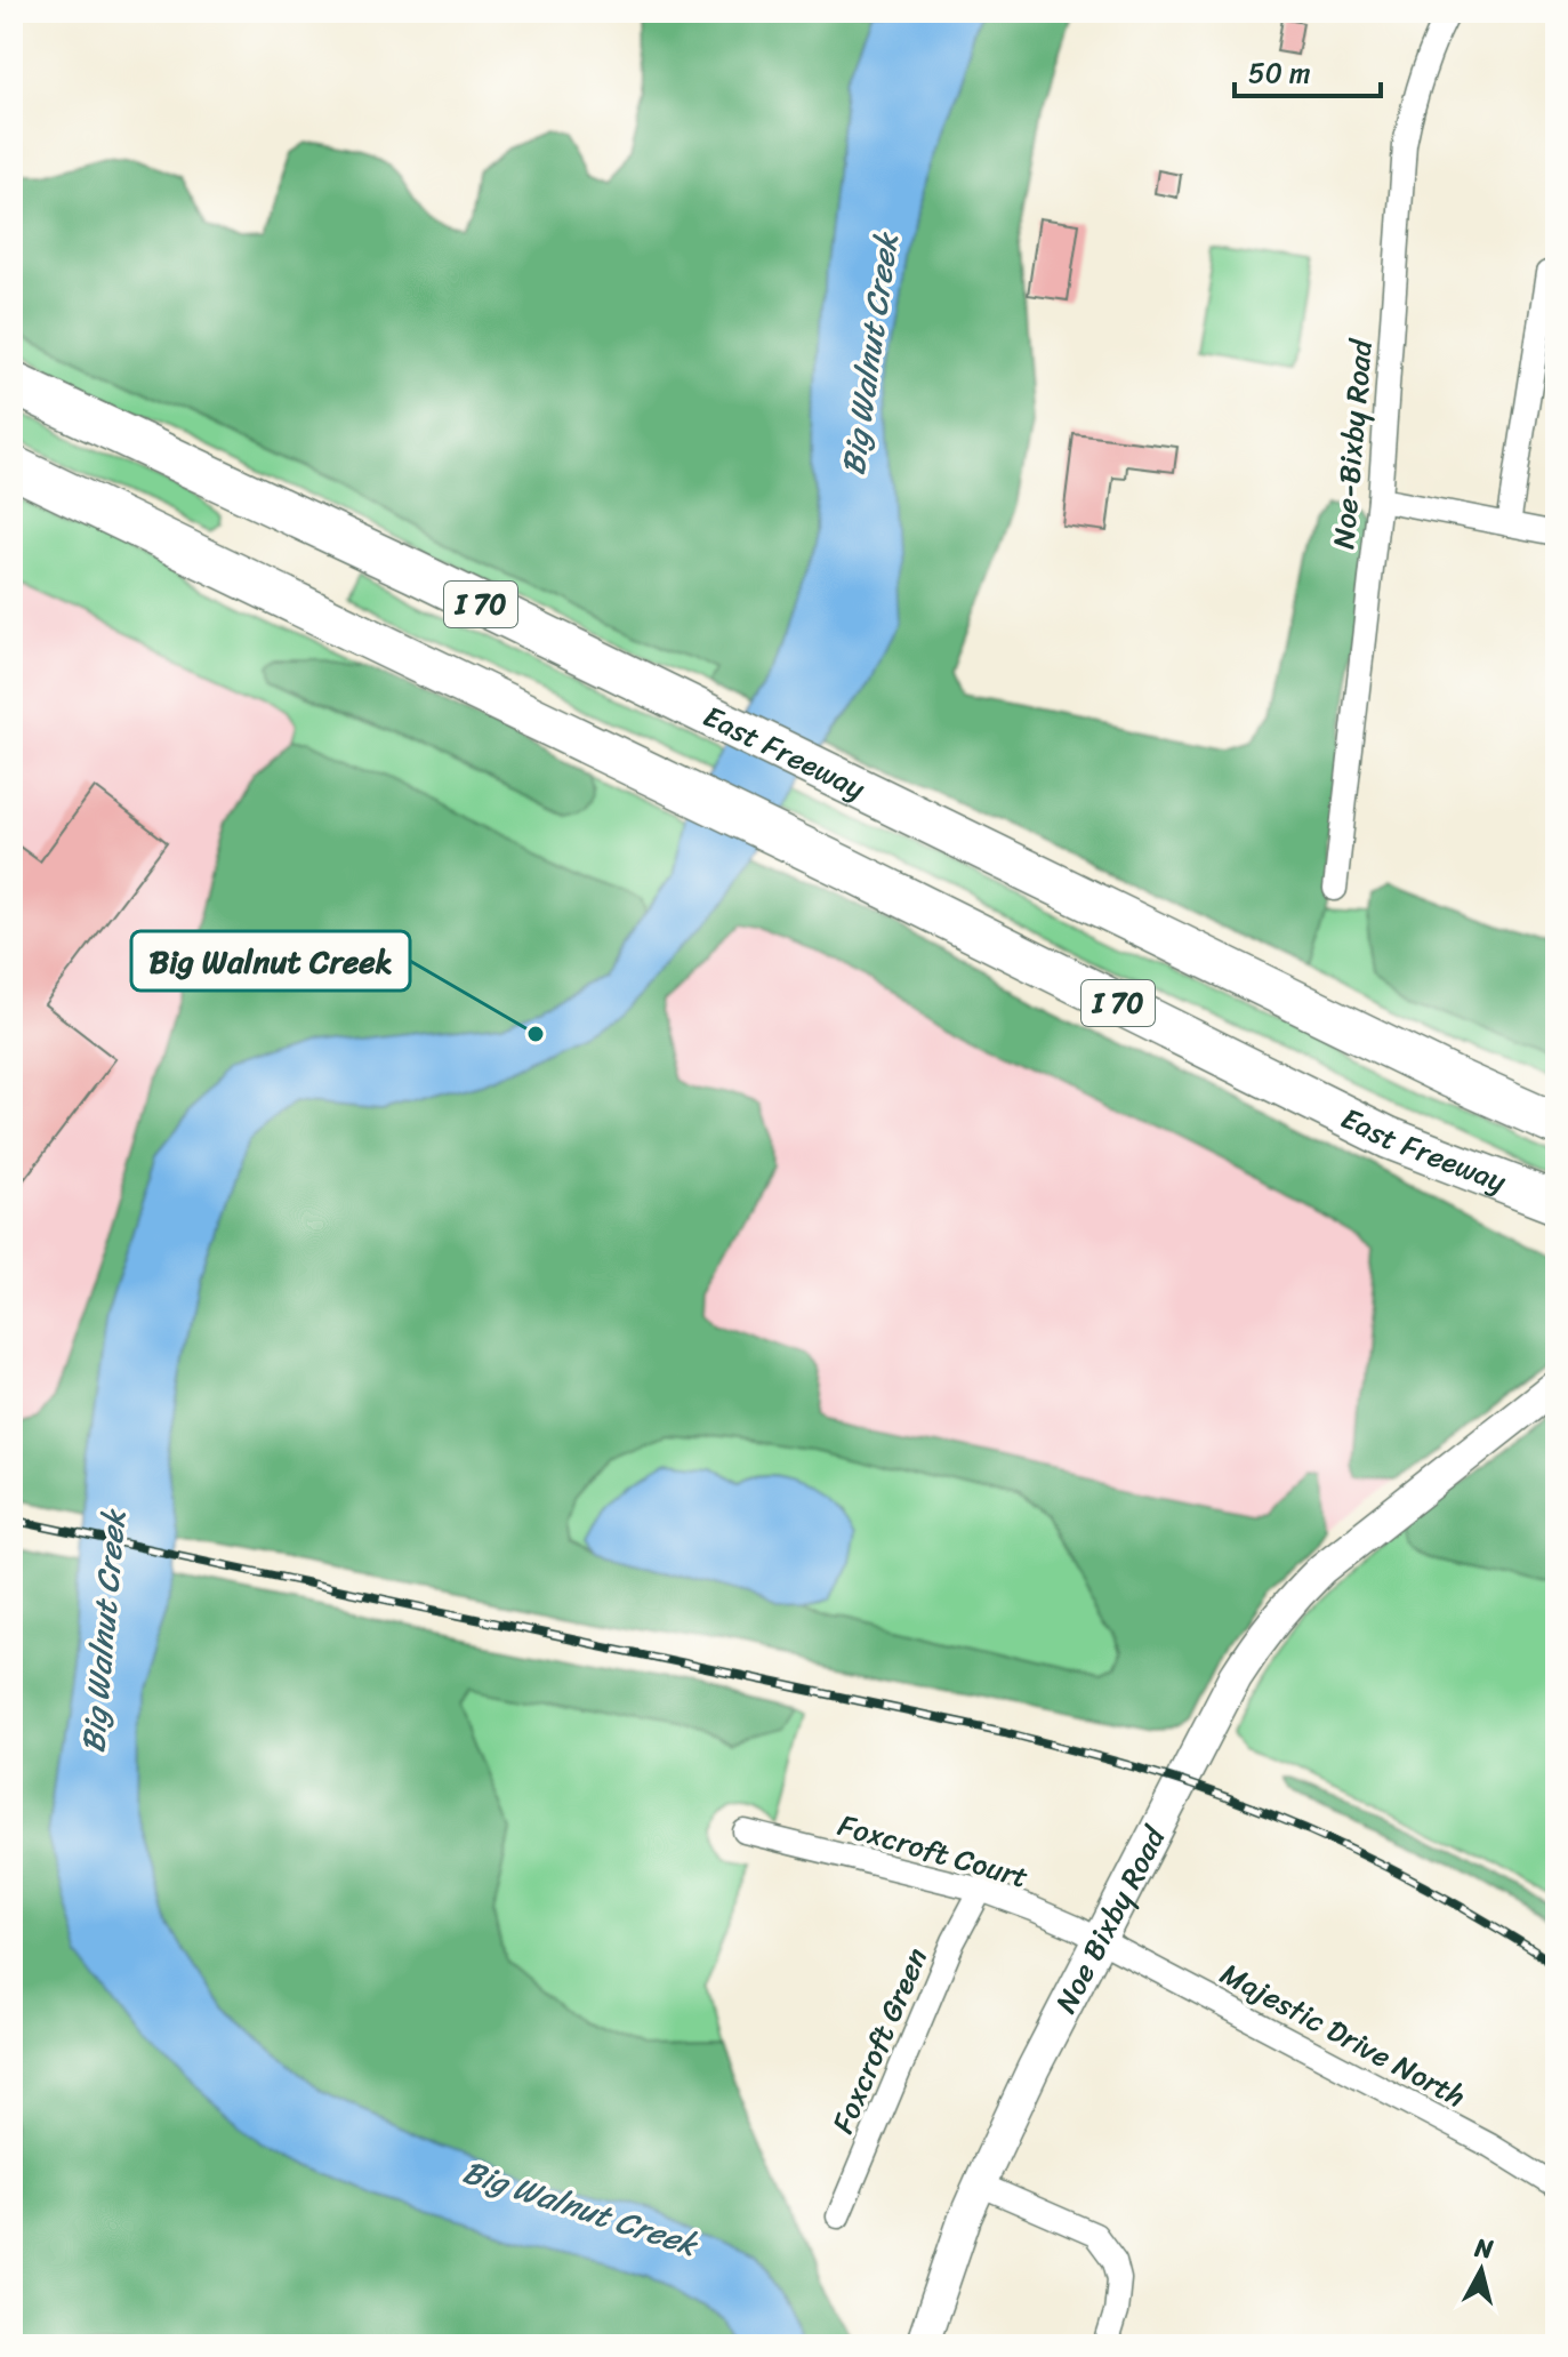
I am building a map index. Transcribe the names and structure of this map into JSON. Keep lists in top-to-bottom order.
{
  "streets": {
    "highway": ["I 70", "East Freeway"],
    "street": [
      "Noe-Bixby Road",
      "Foxcroft Court",
      "Noe Bixby Road",
      "Majestic Drive North",
      "Foxcroft Green"
    ]
  },
  "crossings": [
    ["Foxcroft Court", "Noe Bixby Road"],
    ["Foxcroft Court", "Majestic Drive North"],
    ["Foxcroft Court", "Foxcroft Green"],
    ["Noe Bixby Road", "Majestic Drive North"]
  ],
  "water": ["Big Walnut Creek"],
  "places": ["Big Walnut Creek"],
  "scale_bar": "50 m",
  "north": "top"
}
